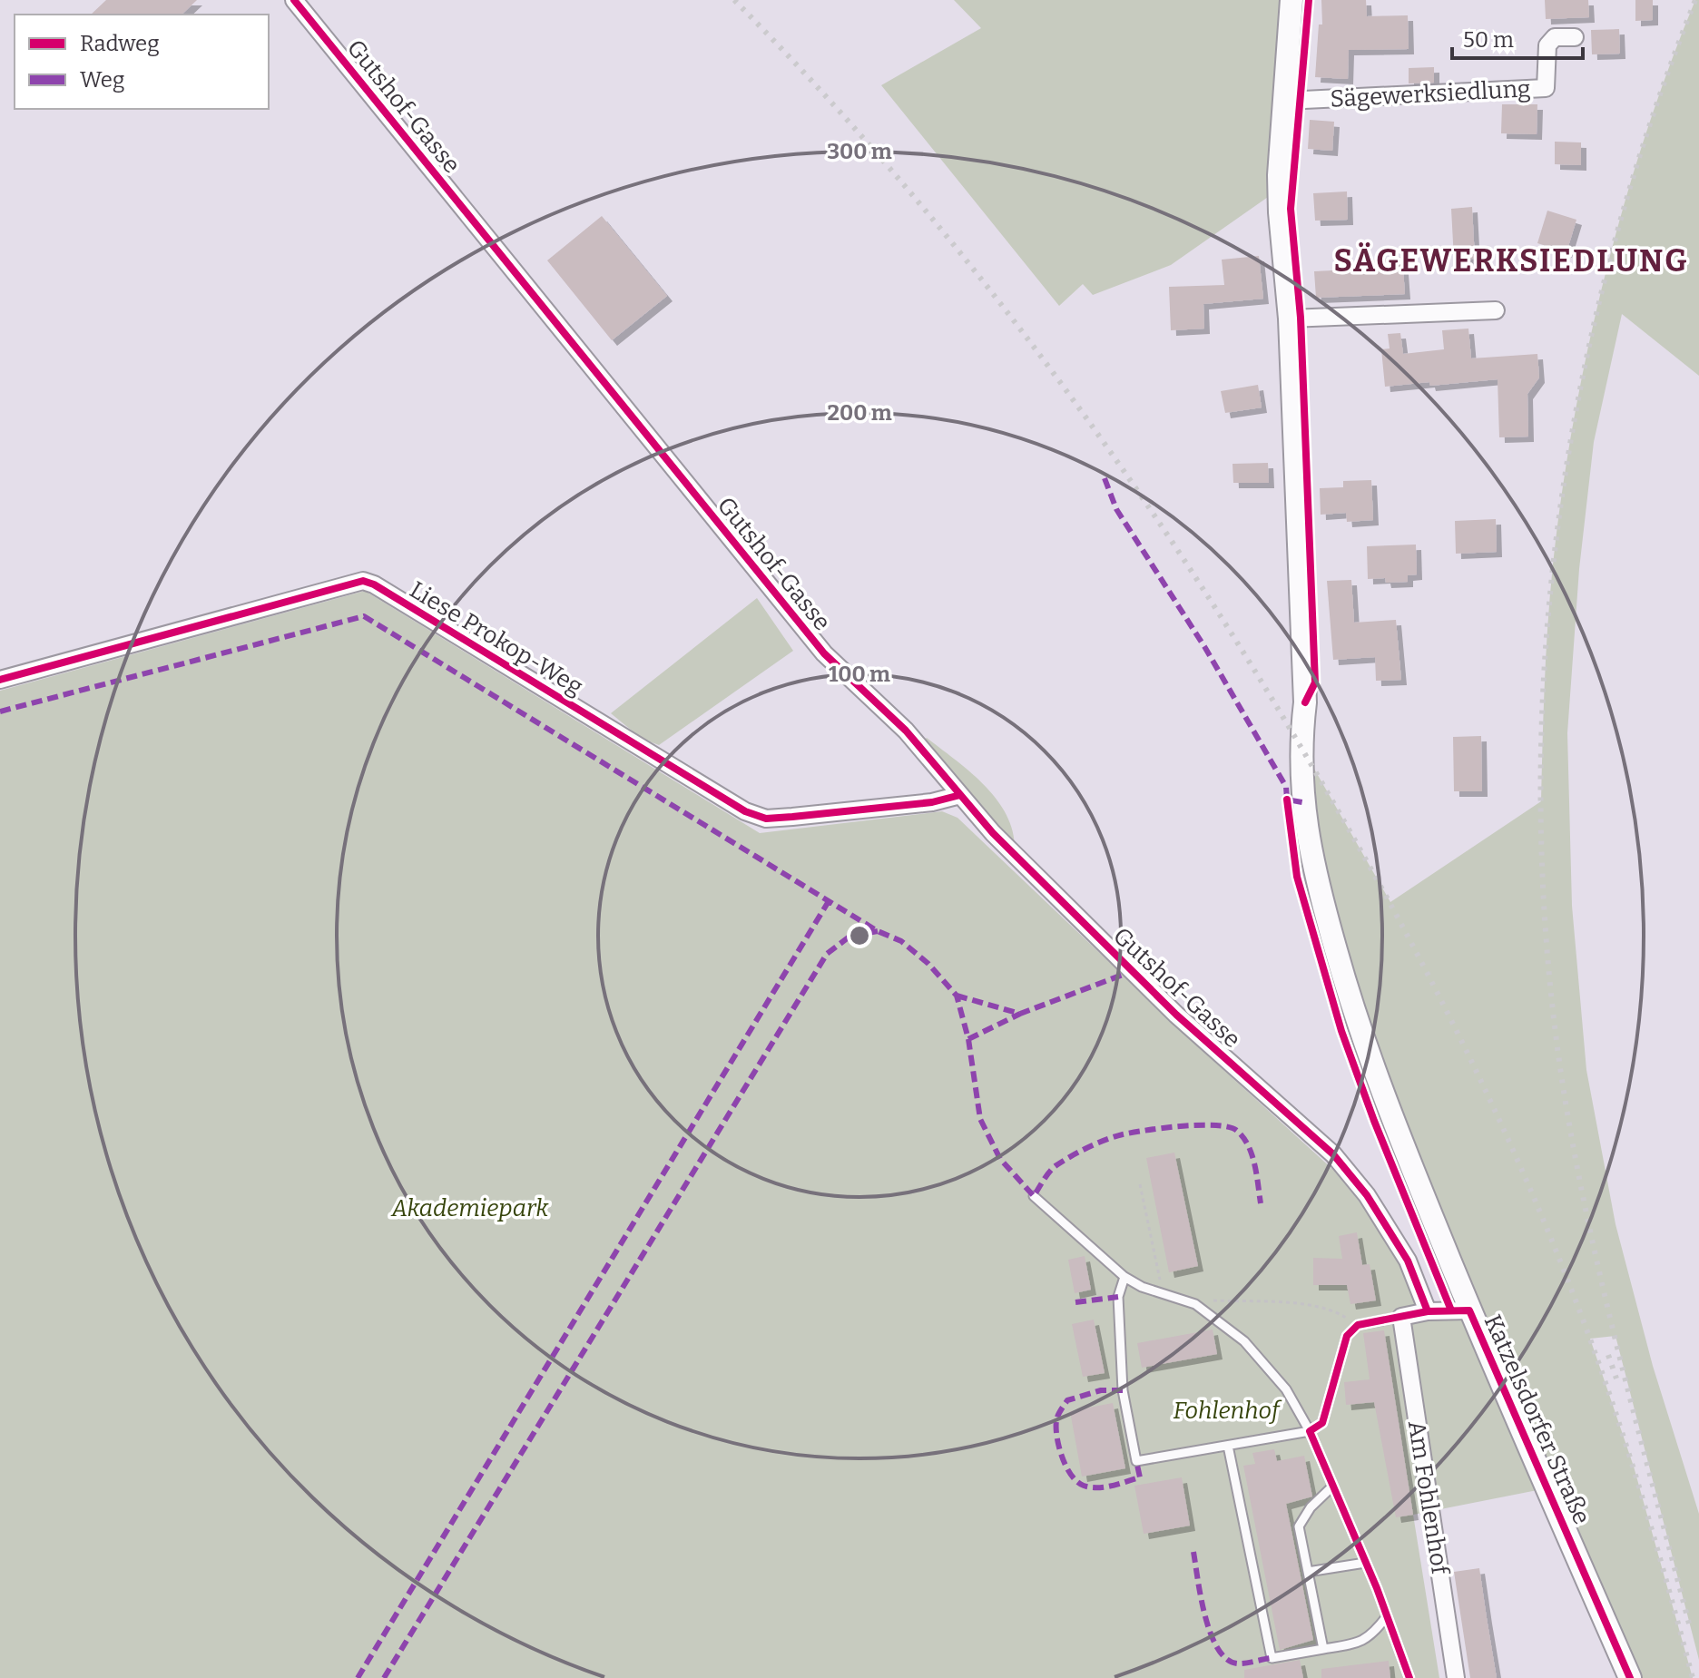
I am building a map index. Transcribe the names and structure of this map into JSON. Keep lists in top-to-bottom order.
{
  "streets": {
    "street": [
      "Sägewerksiedlung",
      "Gutshof-Gasse",
      "Liese Prokop-Weg",
      "Katzelsdorfer Straße",
      "Am Fohlenhof"
    ]
  },
  "crossings": [
    ["Sägewerksiedlung", "Katzelsdorfer Straße"],
    ["Gutshof-Gasse", "Liese Prokop-Weg"],
    ["Gutshof-Gasse", "Katzelsdorfer Straße"],
    ["Katzelsdorfer Straße", "Am Fohlenhof"]
  ],
  "districts": ["SÄGEWERKSIEDLUNG"],
  "parks": ["Akademiepark", "Fohlenhof"],
  "legend": ["Radweg", "Weg"],
  "scale_bar": "50 m",
  "rings": ["300 m", "200 m", "100 m"]
}
